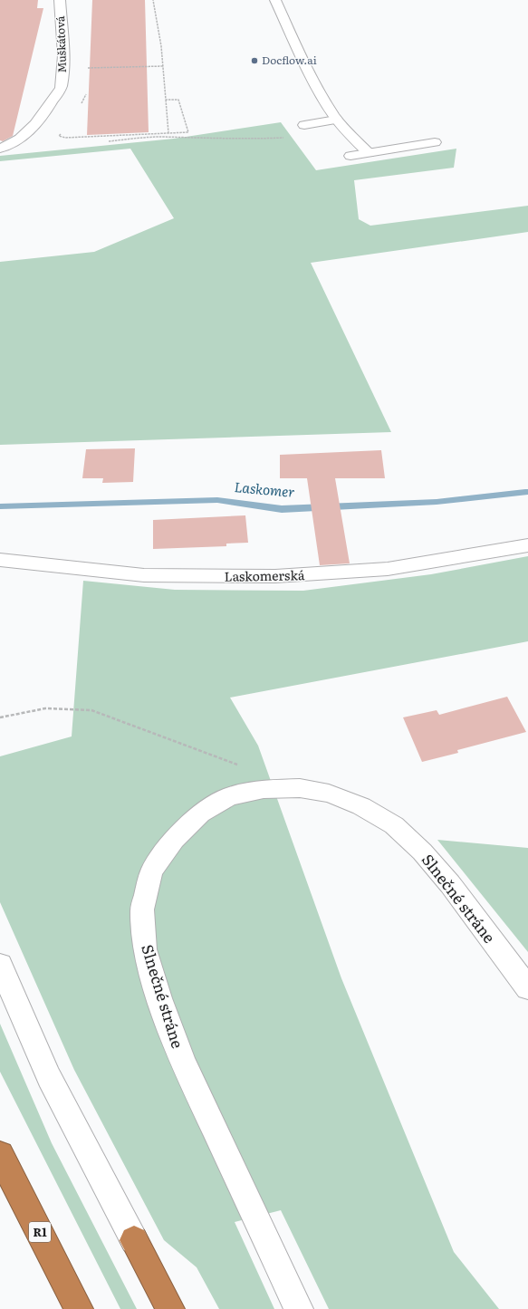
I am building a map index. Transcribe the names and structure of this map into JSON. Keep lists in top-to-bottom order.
{
  "streets": {
    "highway": ["R1"],
    "street": ["Muškátová", "Laskomerská", "Slnečné stráne"]
  },
  "water": ["Laskomer"],
  "places": ["Docflow.ai"]
}
